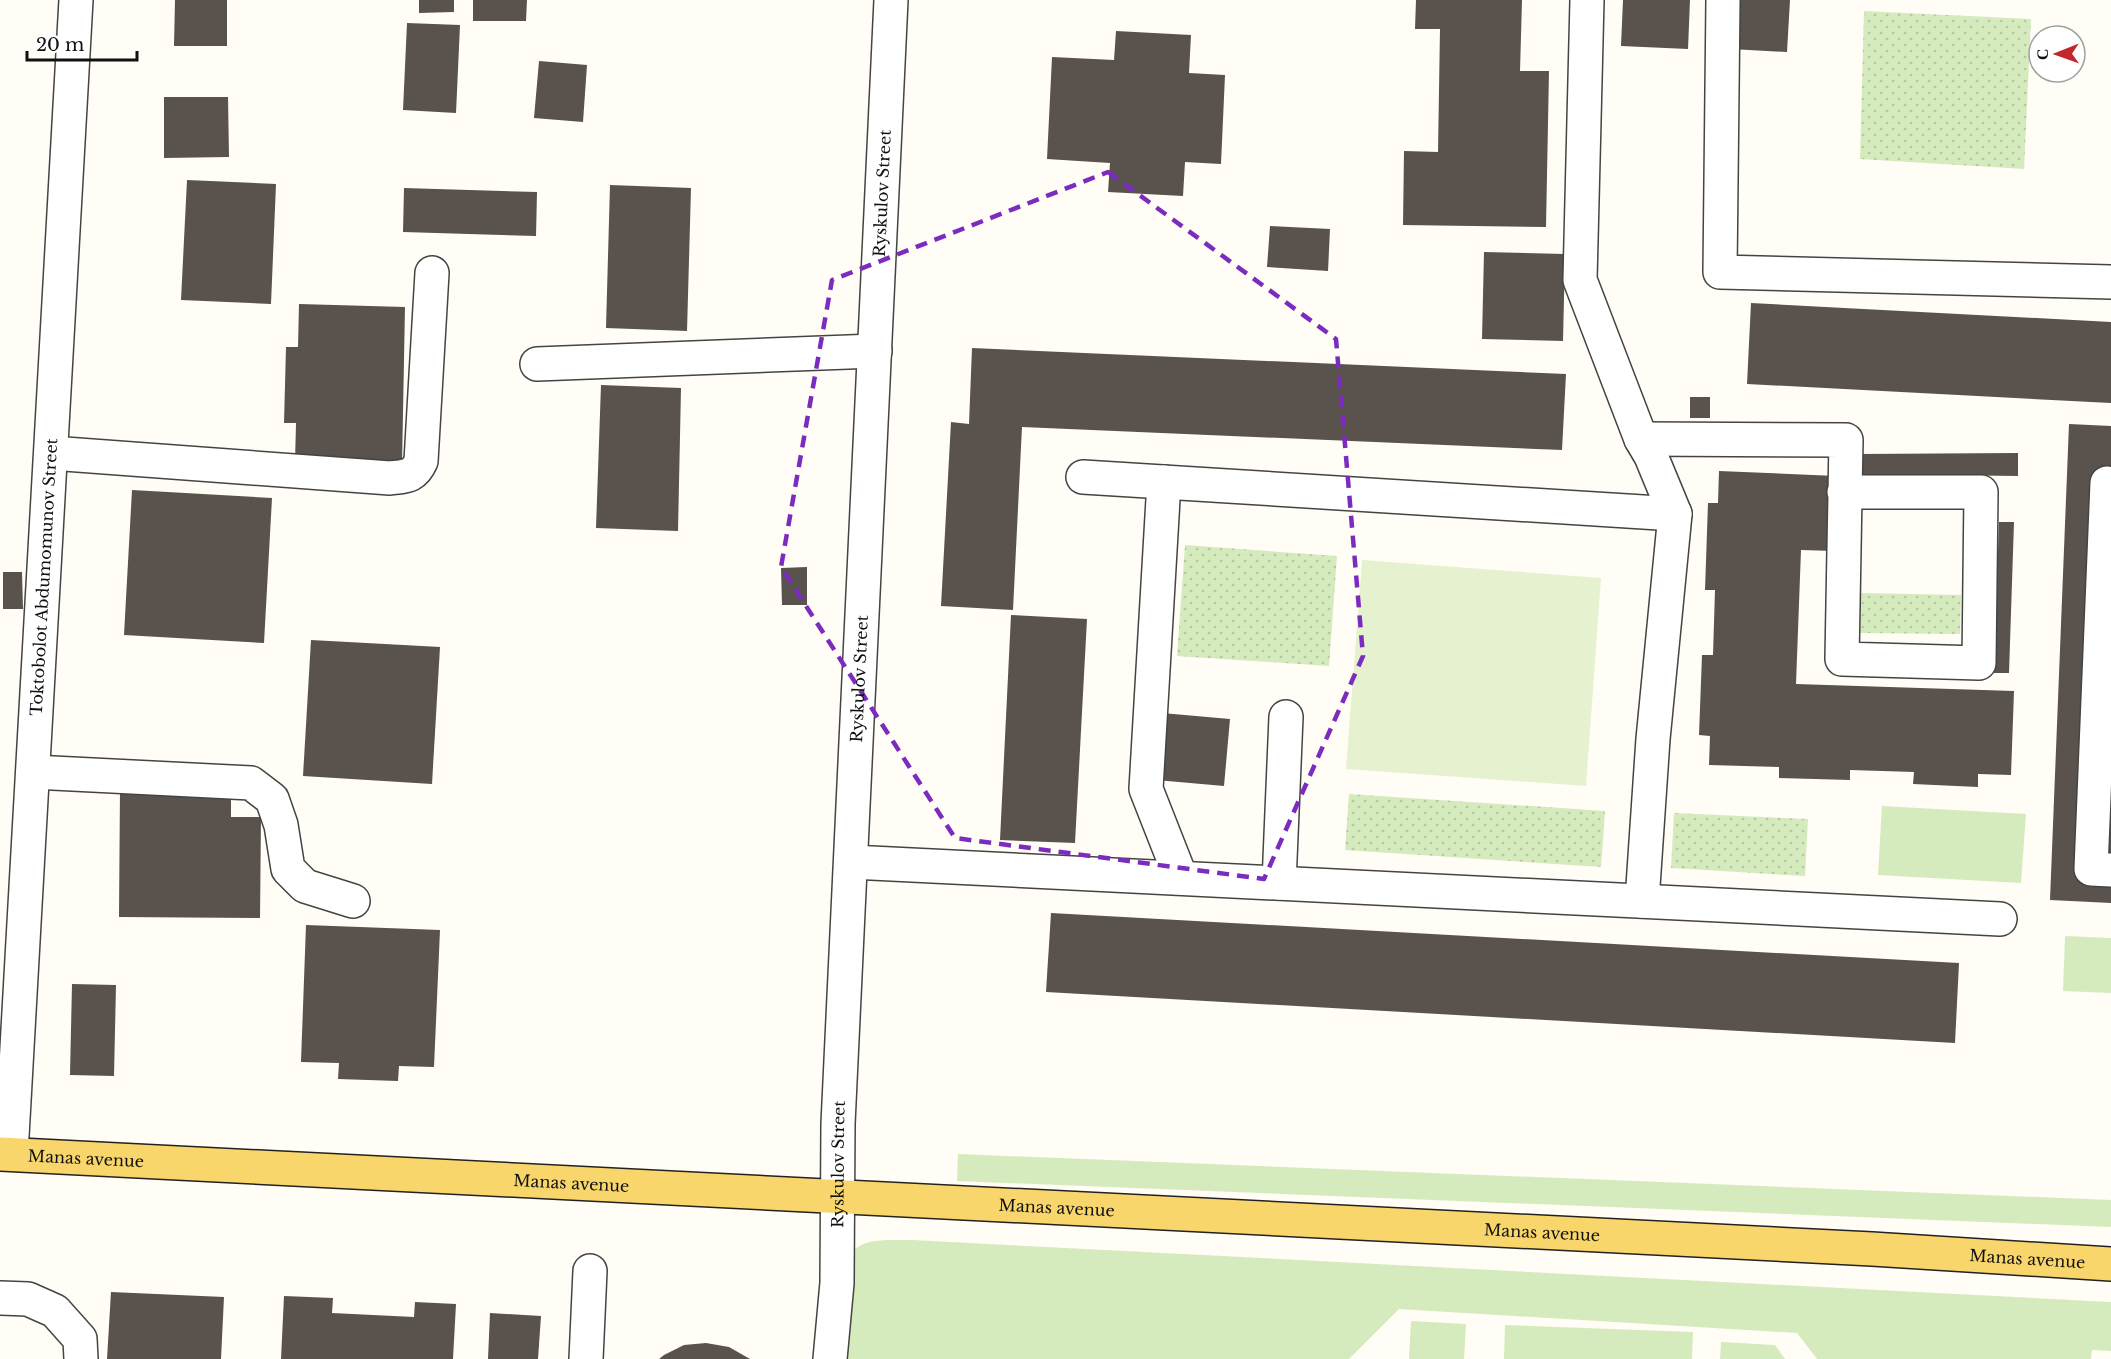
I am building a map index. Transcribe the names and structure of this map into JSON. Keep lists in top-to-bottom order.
{
  "streets": {
    "main road": ["Manas avenue"],
    "street": ["Ryskulov Street", "Toktobolot Abdumomunov Street"]
  },
  "crossings": [
    ["Ryskulov Street", "Manas avenue"],
    ["Toktobolot Abdumomunov Street", "Manas avenue"]
  ],
  "scale_bar": "20 m",
  "north": "left"
}
